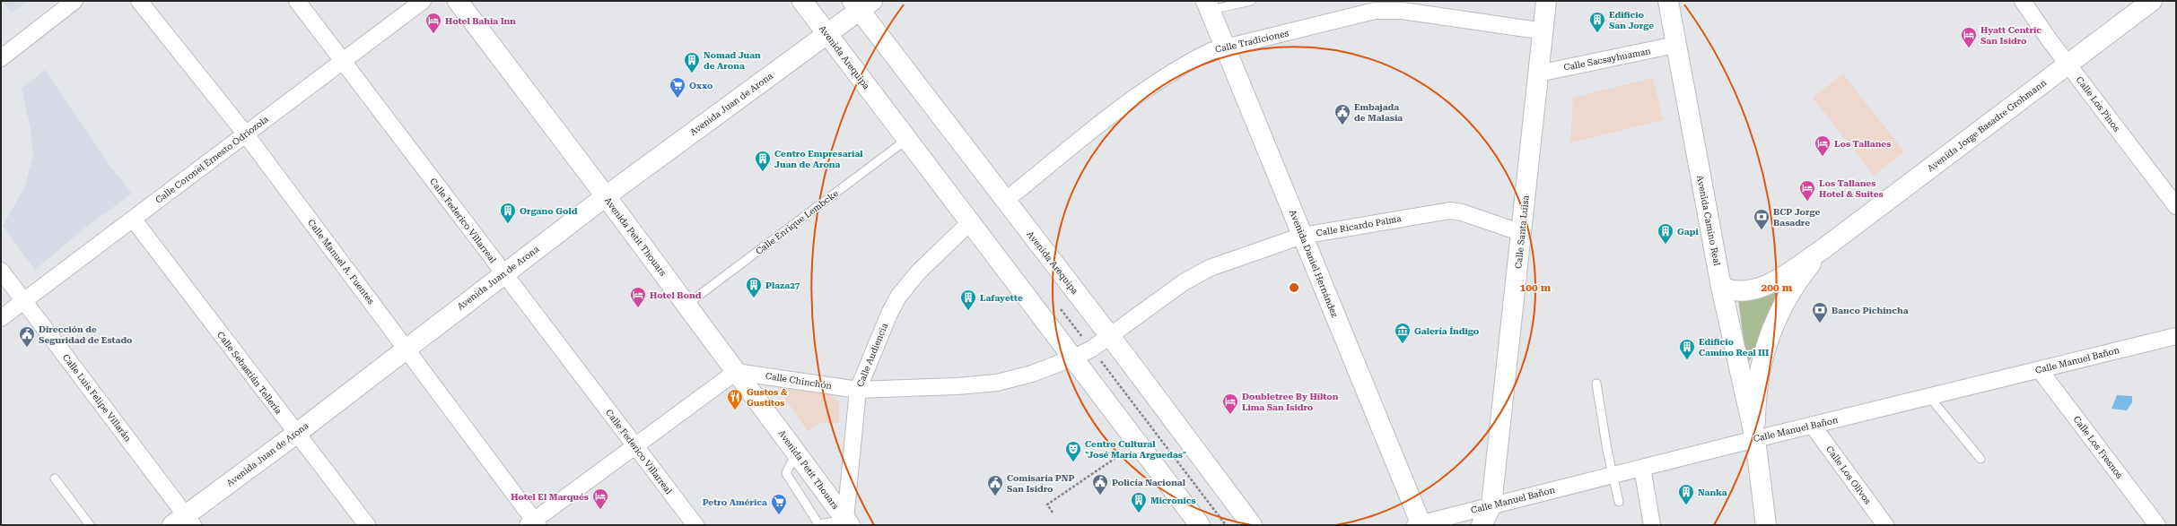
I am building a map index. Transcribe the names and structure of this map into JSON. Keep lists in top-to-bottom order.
{
  "streets": {
    "street": [
      "Calle Tradiciones",
      "Avenida Arequipa",
      "Calle Sacsayhuaman",
      "Avenida Juan de Arona",
      "Calle Los Pinos",
      "Avenida Jorge Basadre Grohmann",
      "Calle Coronel Ernesto Odriozola",
      "Calle Federico Villarreal",
      "Avenida Camino Real",
      "Calle Ricardo Palma",
      "Calle Santa Luisa",
      "Avenida Petit Thouars",
      "Calle Manuel A. Fuentes",
      "Avenida Daniel Hernández",
      "Calle Audiencia",
      "Calle Manuel Bañon",
      "Calle Sebastián Tellería",
      "Calle Chinchón",
      "Calle Luis Felipe Villarán",
      "Calle Los Fresnos",
      "Calle Los Olivos"
    ],
    "lane": ["Calle Enrique Lembcke"]
  },
  "crossings": [
    ["Calle Tradiciones", "Avenida Arequipa"],
    ["Calle Tradiciones", "Calle Santa Luisa"],
    ["Calle Tradiciones", "Avenida Daniel Hernández"],
    ["Avenida Arequipa", "Avenida Juan de Arona"],
    ["Avenida Arequipa", "Calle Enrique Lembcke"],
    ["Avenida Arequipa", "Calle Ricardo Palma"],
    ["Avenida Arequipa", "Calle Audiencia"],
    ["Avenida Arequipa", "Calle Chinchón"],
    ["Calle Sacsayhuaman", "Avenida Camino Real"],
    ["Calle Sacsayhuaman", "Calle Santa Luisa"],
    ["Avenida Juan de Arona", "Calle Federico Villarreal"],
    ["Avenida Juan de Arona", "Avenida Petit Thouars"],
    ["Avenida Juan de Arona", "Calle Manuel A. Fuentes"],
    ["Avenida Juan de Arona", "Calle Sebastián Tellería"],
    ["Avenida Juan de Arona", "Calle Luis Felipe Villarán"],
    ["Calle Los Pinos", "Avenida Jorge Basadre Grohmann"],
    ["Avenida Jorge Basadre Grohmann", "Avenida Camino Real"],
    ["Avenida Jorge Basadre Grohmann", "Calle Manuel Bañon"],
    ["Calle Coronel Ernesto Odriozola", "Calle Federico Villarreal"],
    ["Calle Coronel Ernesto Odriozola", "Calle Manuel A. Fuentes"],
    ["Calle Coronel Ernesto Odriozola", "Calle Sebastián Tellería"],
    ["Calle Coronel Ernesto Odriozola", "Calle Luis Felipe Villarán"],
    ["Avenida Camino Real", "Calle Manuel Bañon"],
    ["Calle Enrique Lembcke", "Avenida Petit Thouars"],
    ["Calle Ricardo Palma", "Calle Santa Luisa"],
    ["Calle Ricardo Palma", "Avenida Daniel Hernández"],
    ["Calle Ricardo Palma", "Calle Chinchón"],
    ["Calle Santa Luisa", "Calle Manuel Bañon"],
    ["Avenida Petit Thouars", "Calle Audiencia"],
    ["Avenida Petit Thouars", "Calle Chinchón"],
    ["Avenida Daniel Hernández", "Calle Manuel Bañon"],
    ["Calle Audiencia", "Calle Chinchón"],
    ["Calle Manuel Bañon", "Calle Los Fresnos"],
    ["Calle Manuel Bañon", "Calle Los Olivos"]
  ],
  "places": {
    "building": [
      "Edificio San Jorge",
      "Nomad Juan de Arona",
      "Centro Empresarial Juan de Arona",
      "Organo Gold",
      "Gapi",
      "Plaza27",
      "Lafayette",
      "Edificio Camino Real III",
      "Nanka",
      "Micronics"
    ],
    "hotel": [
      "Hotel Bahia Inn",
      "Hyatt Centric San Isidro",
      "Los Tallanes",
      "Los Tallanes Hotel & Suites",
      "Hotel Bond",
      "Doubletree By Hilton Lima San Isidro",
      "Hotel El Marqués"
    ],
    "supermarket": ["Oxxo", "Petro América"],
    "public building": [
      "Embajada de Malasia",
      "Dirección de Seguridad de Estado",
      "Policía Nacional",
      "Comisaría PNP San Isidro"
    ],
    "bank": ["BCP Jorge Basadre", "Banco Pichincha"],
    "museum": ["Galería Índigo"],
    "restaurant": ["Gustos & Gustitos"],
    "theatre": ["Centro Cultural \"José María Arguedas\""]
  },
  "rings": ["100 m", "200 m"]
}
